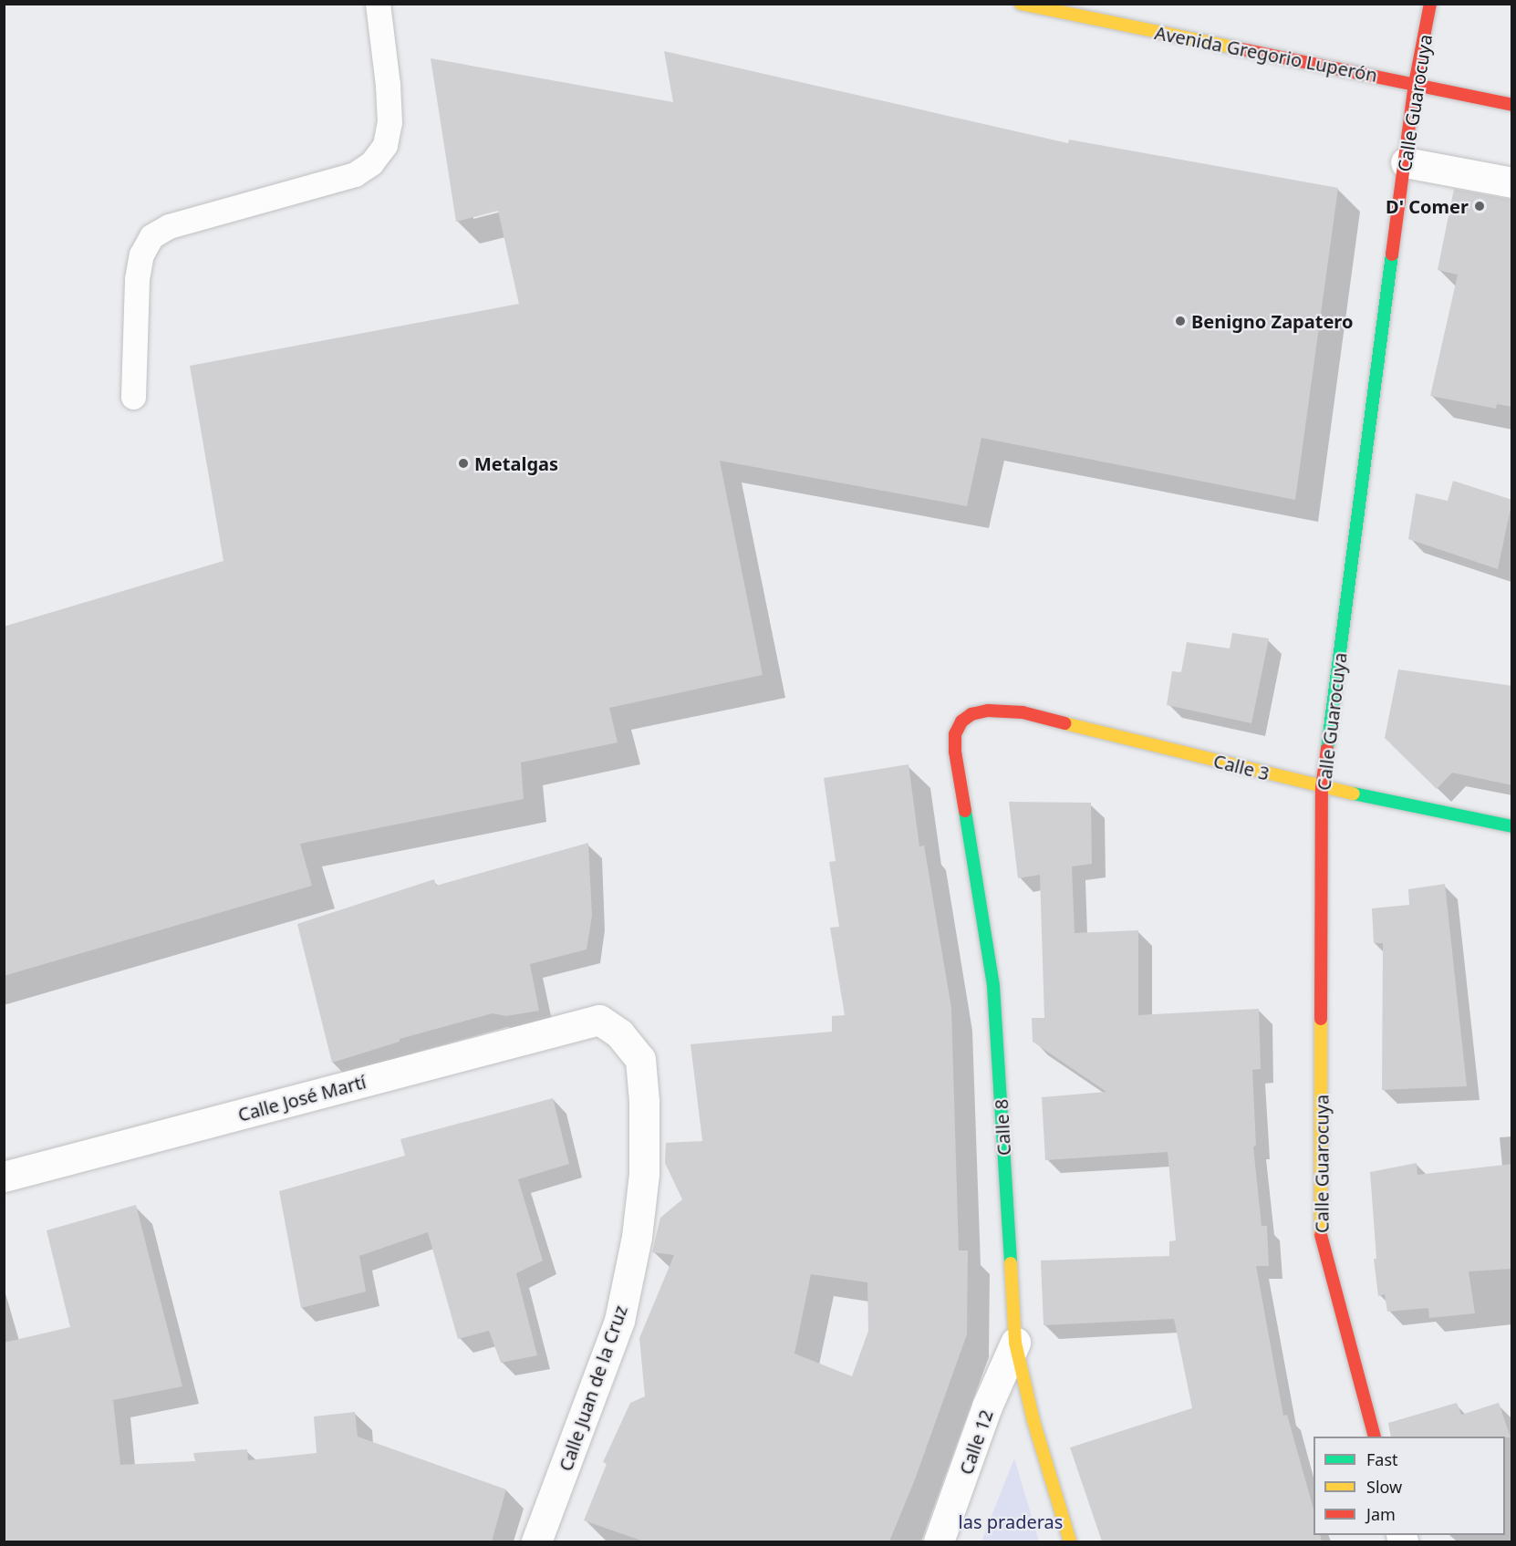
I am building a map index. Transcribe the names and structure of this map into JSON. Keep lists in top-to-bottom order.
{
  "streets": {
    "street": [
      "Avenida Gregorio Luperón",
      "Calle Guarocuya",
      "Calle 3",
      "Calle José Martí",
      "Calle 8",
      "Calle Juan de la Cruz",
      "Calle 12"
    ]
  },
  "crossings": [
    ["Avenida Gregorio Luperón", "Calle Guarocuya"],
    ["Calle Guarocuya", "Calle 3"],
    ["Calle 3", "Calle 8"],
    ["Calle José Martí", "Calle Juan de la Cruz"],
    ["Calle 8", "Calle 12"]
  ],
  "parks": ["las praderas"],
  "places": ["D' Comer", "Benigno Zapatero", "Metalgas"],
  "legend": ["Fast", "Slow", "Jam"]
}
